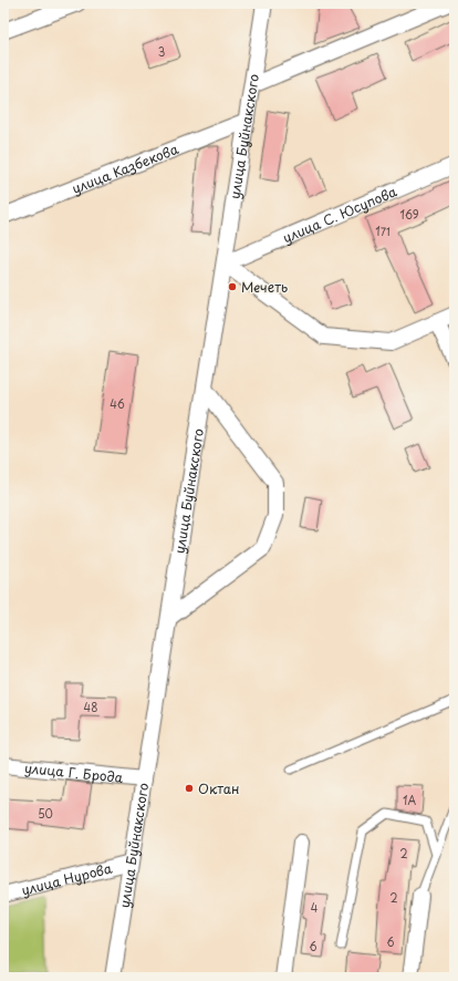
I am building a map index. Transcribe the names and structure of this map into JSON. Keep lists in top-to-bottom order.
{
  "streets": {
    "street": [
      "улица Буйнакского",
      "улица Казбекова",
      "улица С. Юсупова",
      "улица Г. Брода",
      "улица Нурова"
    ]
  },
  "crossings": [
    ["улица Буйнакского", "улица Казбекова"],
    ["улица Буйнакского", "улица С. Юсупова"],
    ["улица Буйнакского", "улица Г. Брода"],
    ["улица Буйнакского", "улица Нурова"]
  ],
  "places": ["Мечеть", "Октан"],
  "house_numbers": [
    "3",
    "169",
    "171",
    "46",
    "48",
    "1А",
    "50",
    "2",
    "2",
    "4",
    "6",
    "6"
  ]
}
